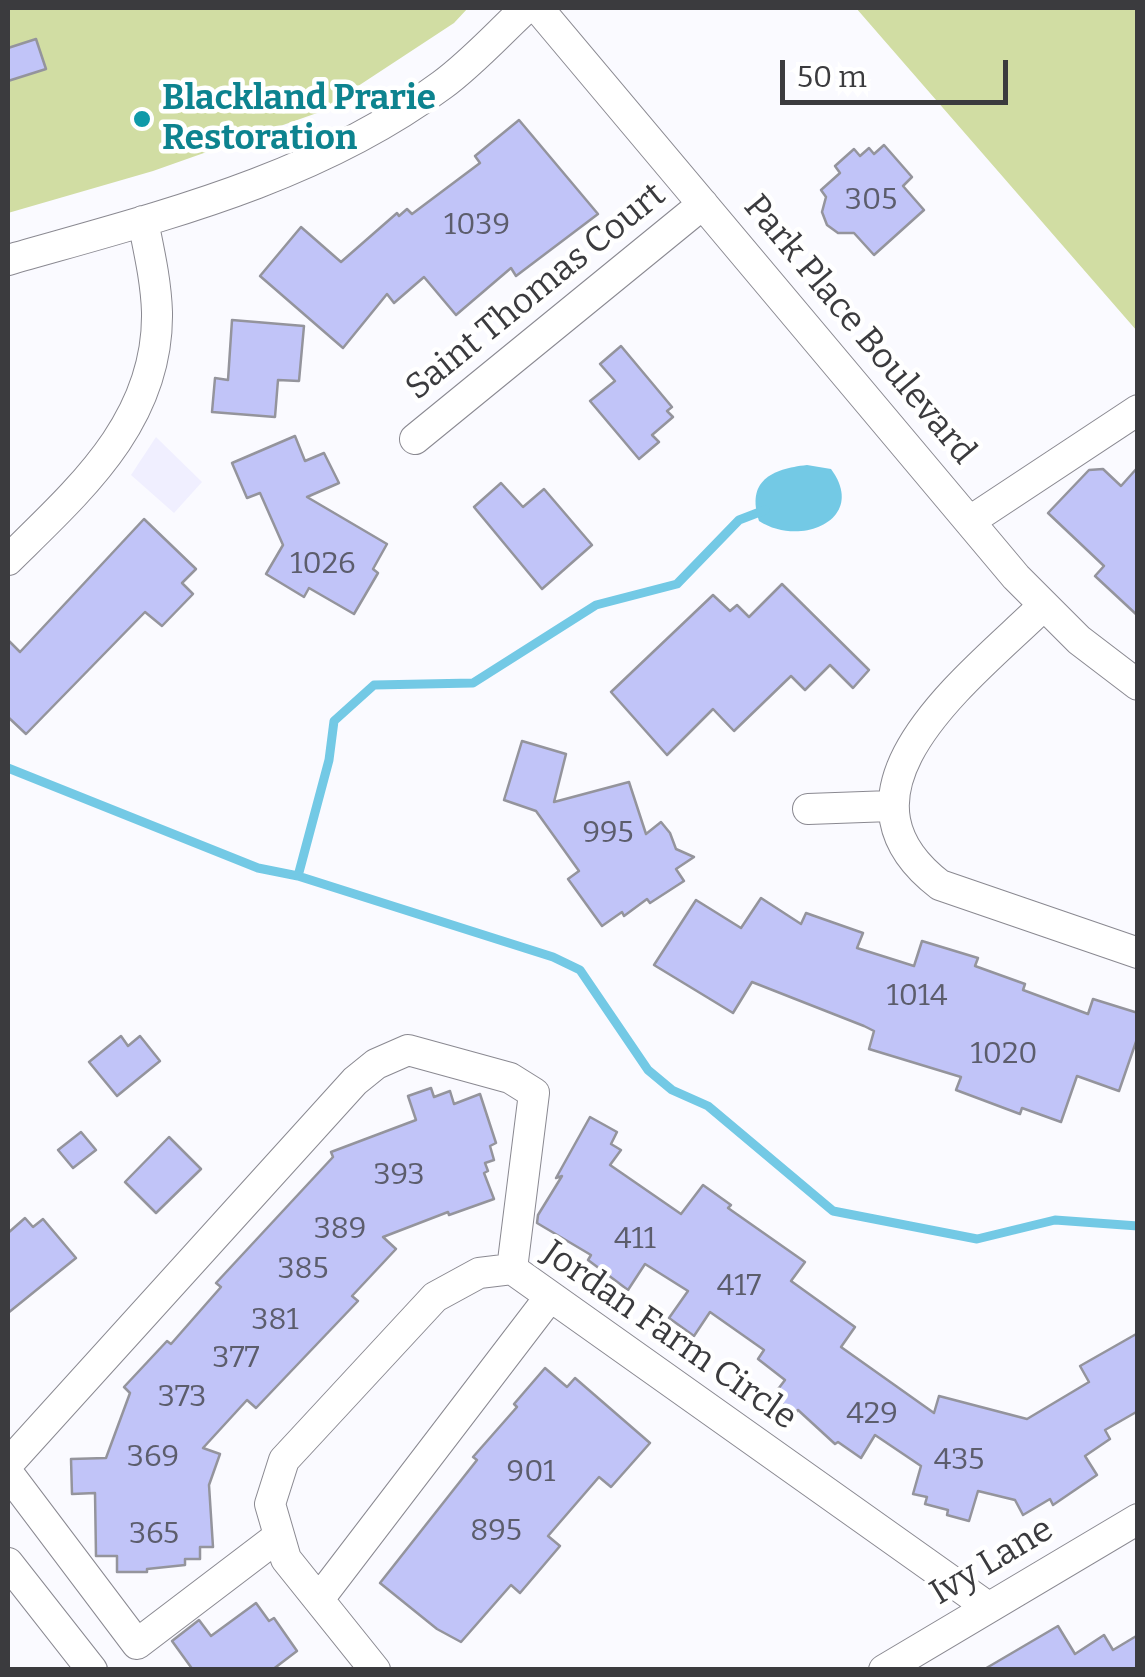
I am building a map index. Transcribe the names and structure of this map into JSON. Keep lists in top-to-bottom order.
{
  "streets": {
    "street": [
      "Saint Thomas Court",
      "Park Place Boulevard",
      "Jordan Farm Circle",
      "Ivy Lane"
    ]
  },
  "crossings": [
    ["Saint Thomas Court", "Park Place Boulevard"],
    ["Jordan Farm Circle", "Ivy Lane"]
  ],
  "places": ["Blackland Prarie Restoration"],
  "house_numbers": [
    "305",
    "1039",
    "1026",
    "995",
    "1014",
    "1020",
    "393",
    "389",
    "411",
    "385",
    "417",
    "381",
    "377",
    "373",
    "429",
    "369",
    "435",
    "901",
    "895",
    "365"
  ],
  "scale_bar": "50 m"
}
